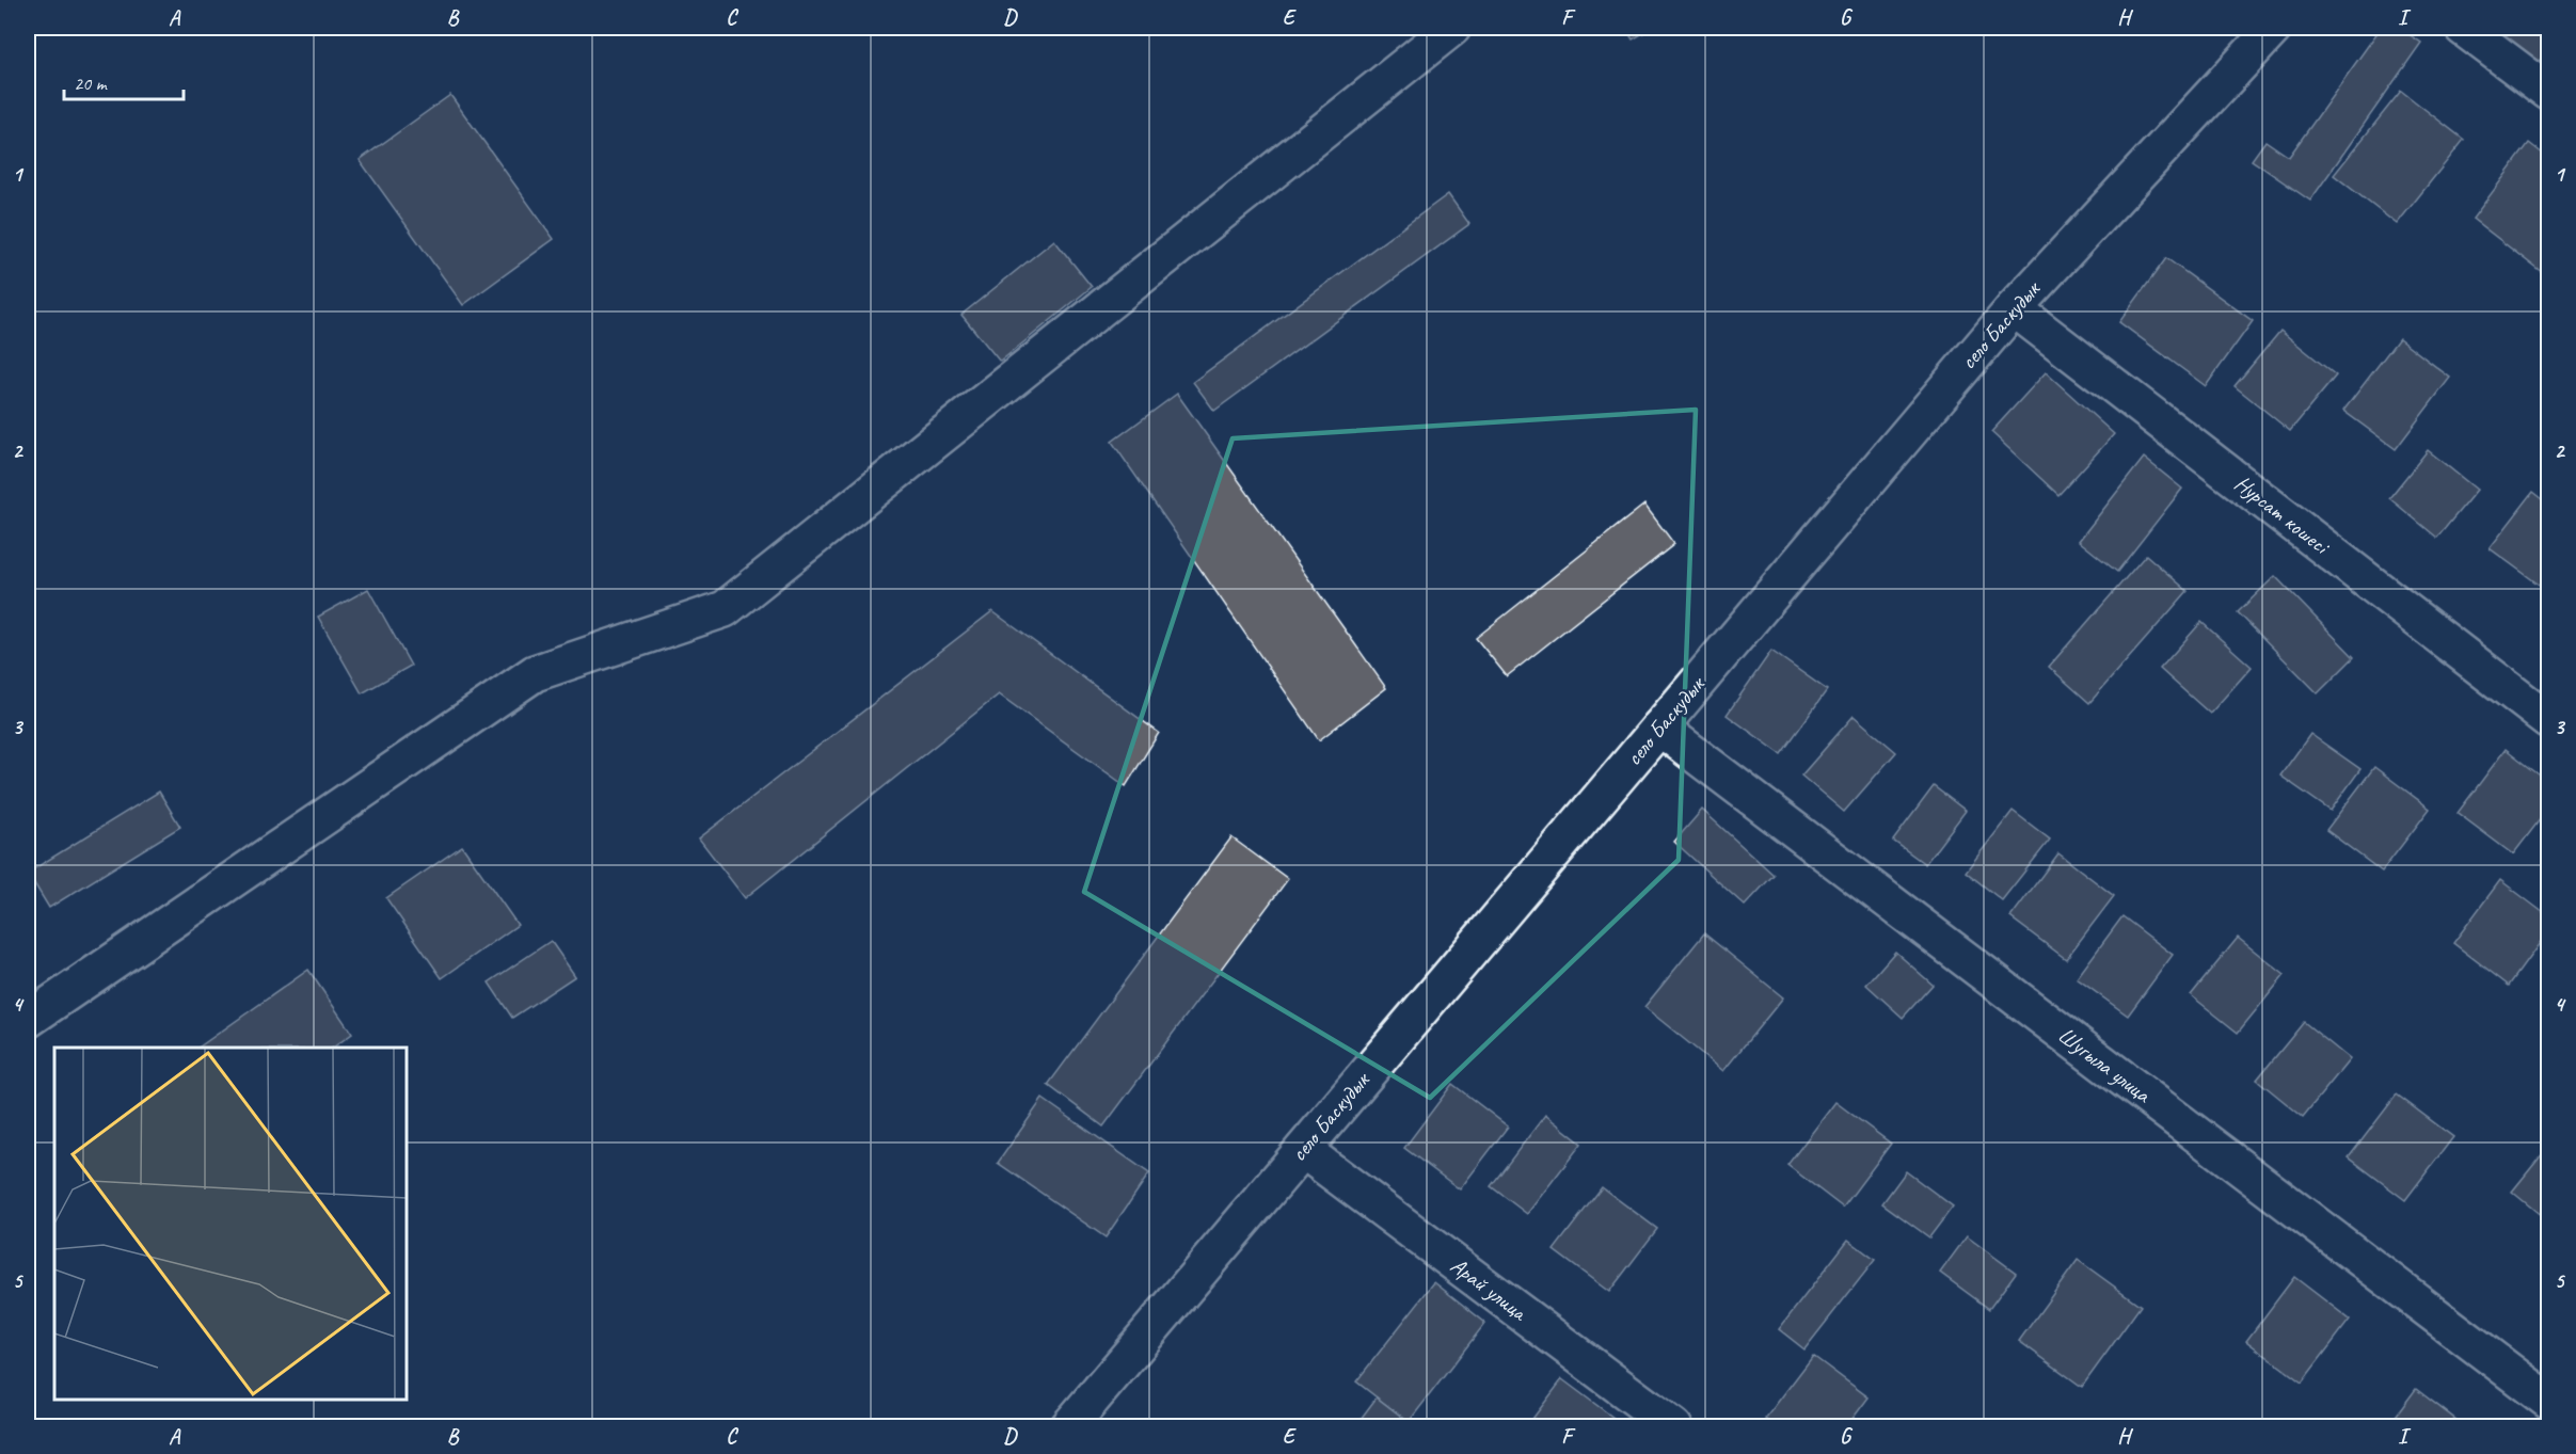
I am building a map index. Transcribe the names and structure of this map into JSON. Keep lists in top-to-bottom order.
{
  "streets": {
    "street": [
      "село Баскудык",
      "Нурсат кошесi",
      "Шугыла улица",
      "Арай улица"
    ]
  },
  "crossings": [
    ["село Баскудык", "Нурсат кошесi"],
    ["село Баскудык", "Шугыла улица"],
    ["село Баскудык", "Арай улица"]
  ],
  "scale_bar": "20 m",
  "grid": {
    "columns": [
      "A",
      "B",
      "C",
      "D",
      "E",
      "F",
      "G",
      "H",
      "I"
    ],
    "rows": [
      "1",
      "2",
      "3",
      "4",
      "5"
    ]
  }
}
